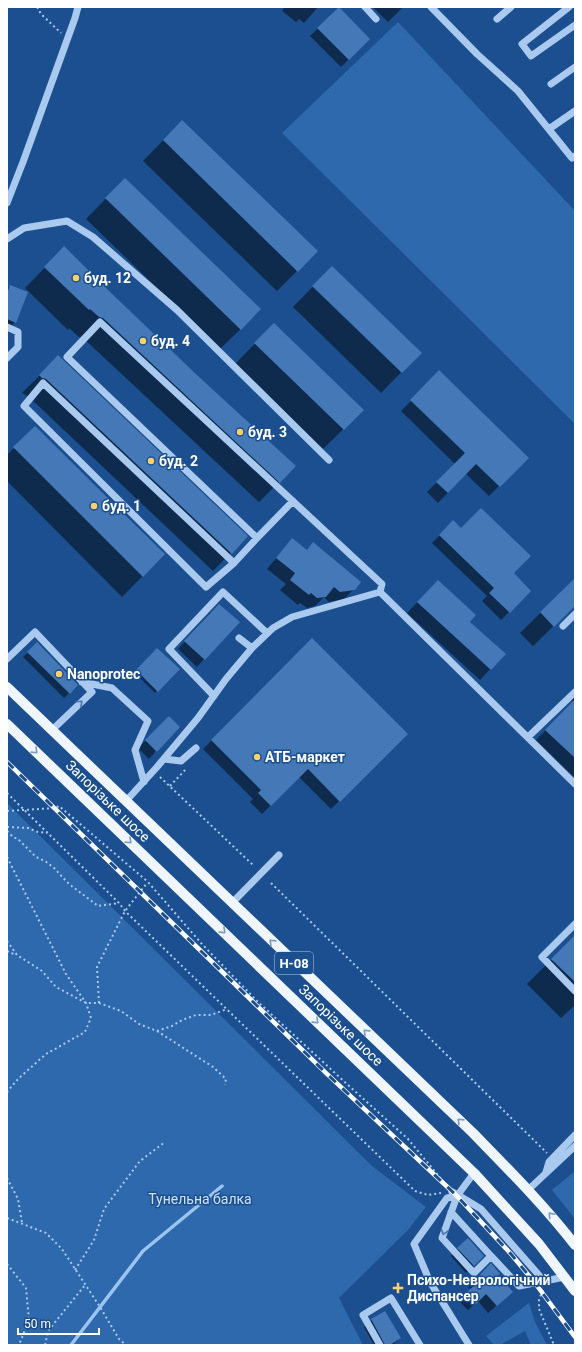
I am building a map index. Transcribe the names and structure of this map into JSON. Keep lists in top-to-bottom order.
{
  "streets": {
    "main road": ["Запорізьке шосе", "Н-08"]
  },
  "parks": ["Тунельна балка"],
  "places": {
    "other": [
      "буд. 12",
      "буд. 4",
      "буд. 3",
      "буд. 2",
      "буд. 1",
      "Nanoprotec",
      "АТБ-маркет"
    ],
    "health": ["Психо-Неврологічний Диспансер"]
  },
  "scale_bar": "50 m"
}
